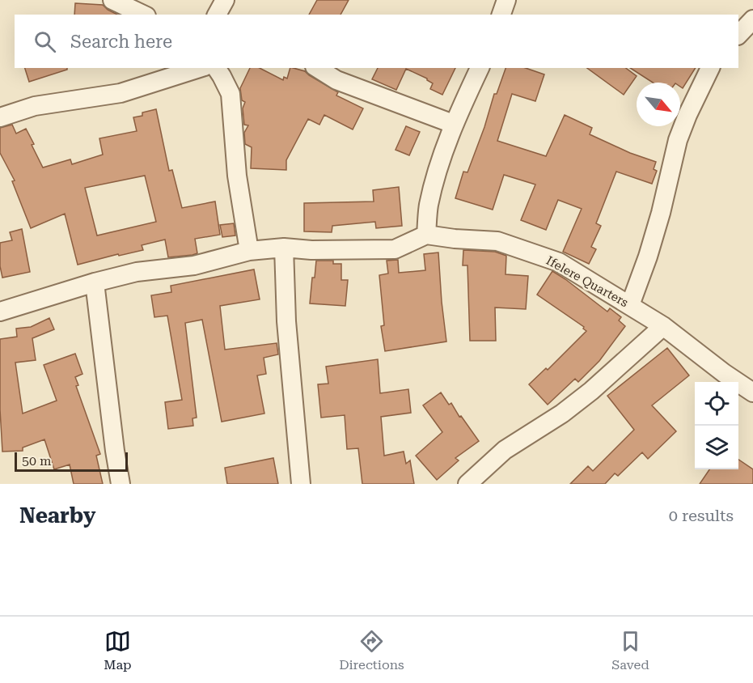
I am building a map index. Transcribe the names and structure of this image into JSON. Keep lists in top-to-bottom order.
{
  "streets": {
    "street": ["Ifelere Quarters"]
  },
  "scale_bar": "50 m",
  "north": "bottom right",
  "page": {
    "search": "Search here",
    "scale": "50 m",
    "heading": ["Nearby", "0 results"],
    "nav": ["Map", "Directions", "Saved"]
  }
}
